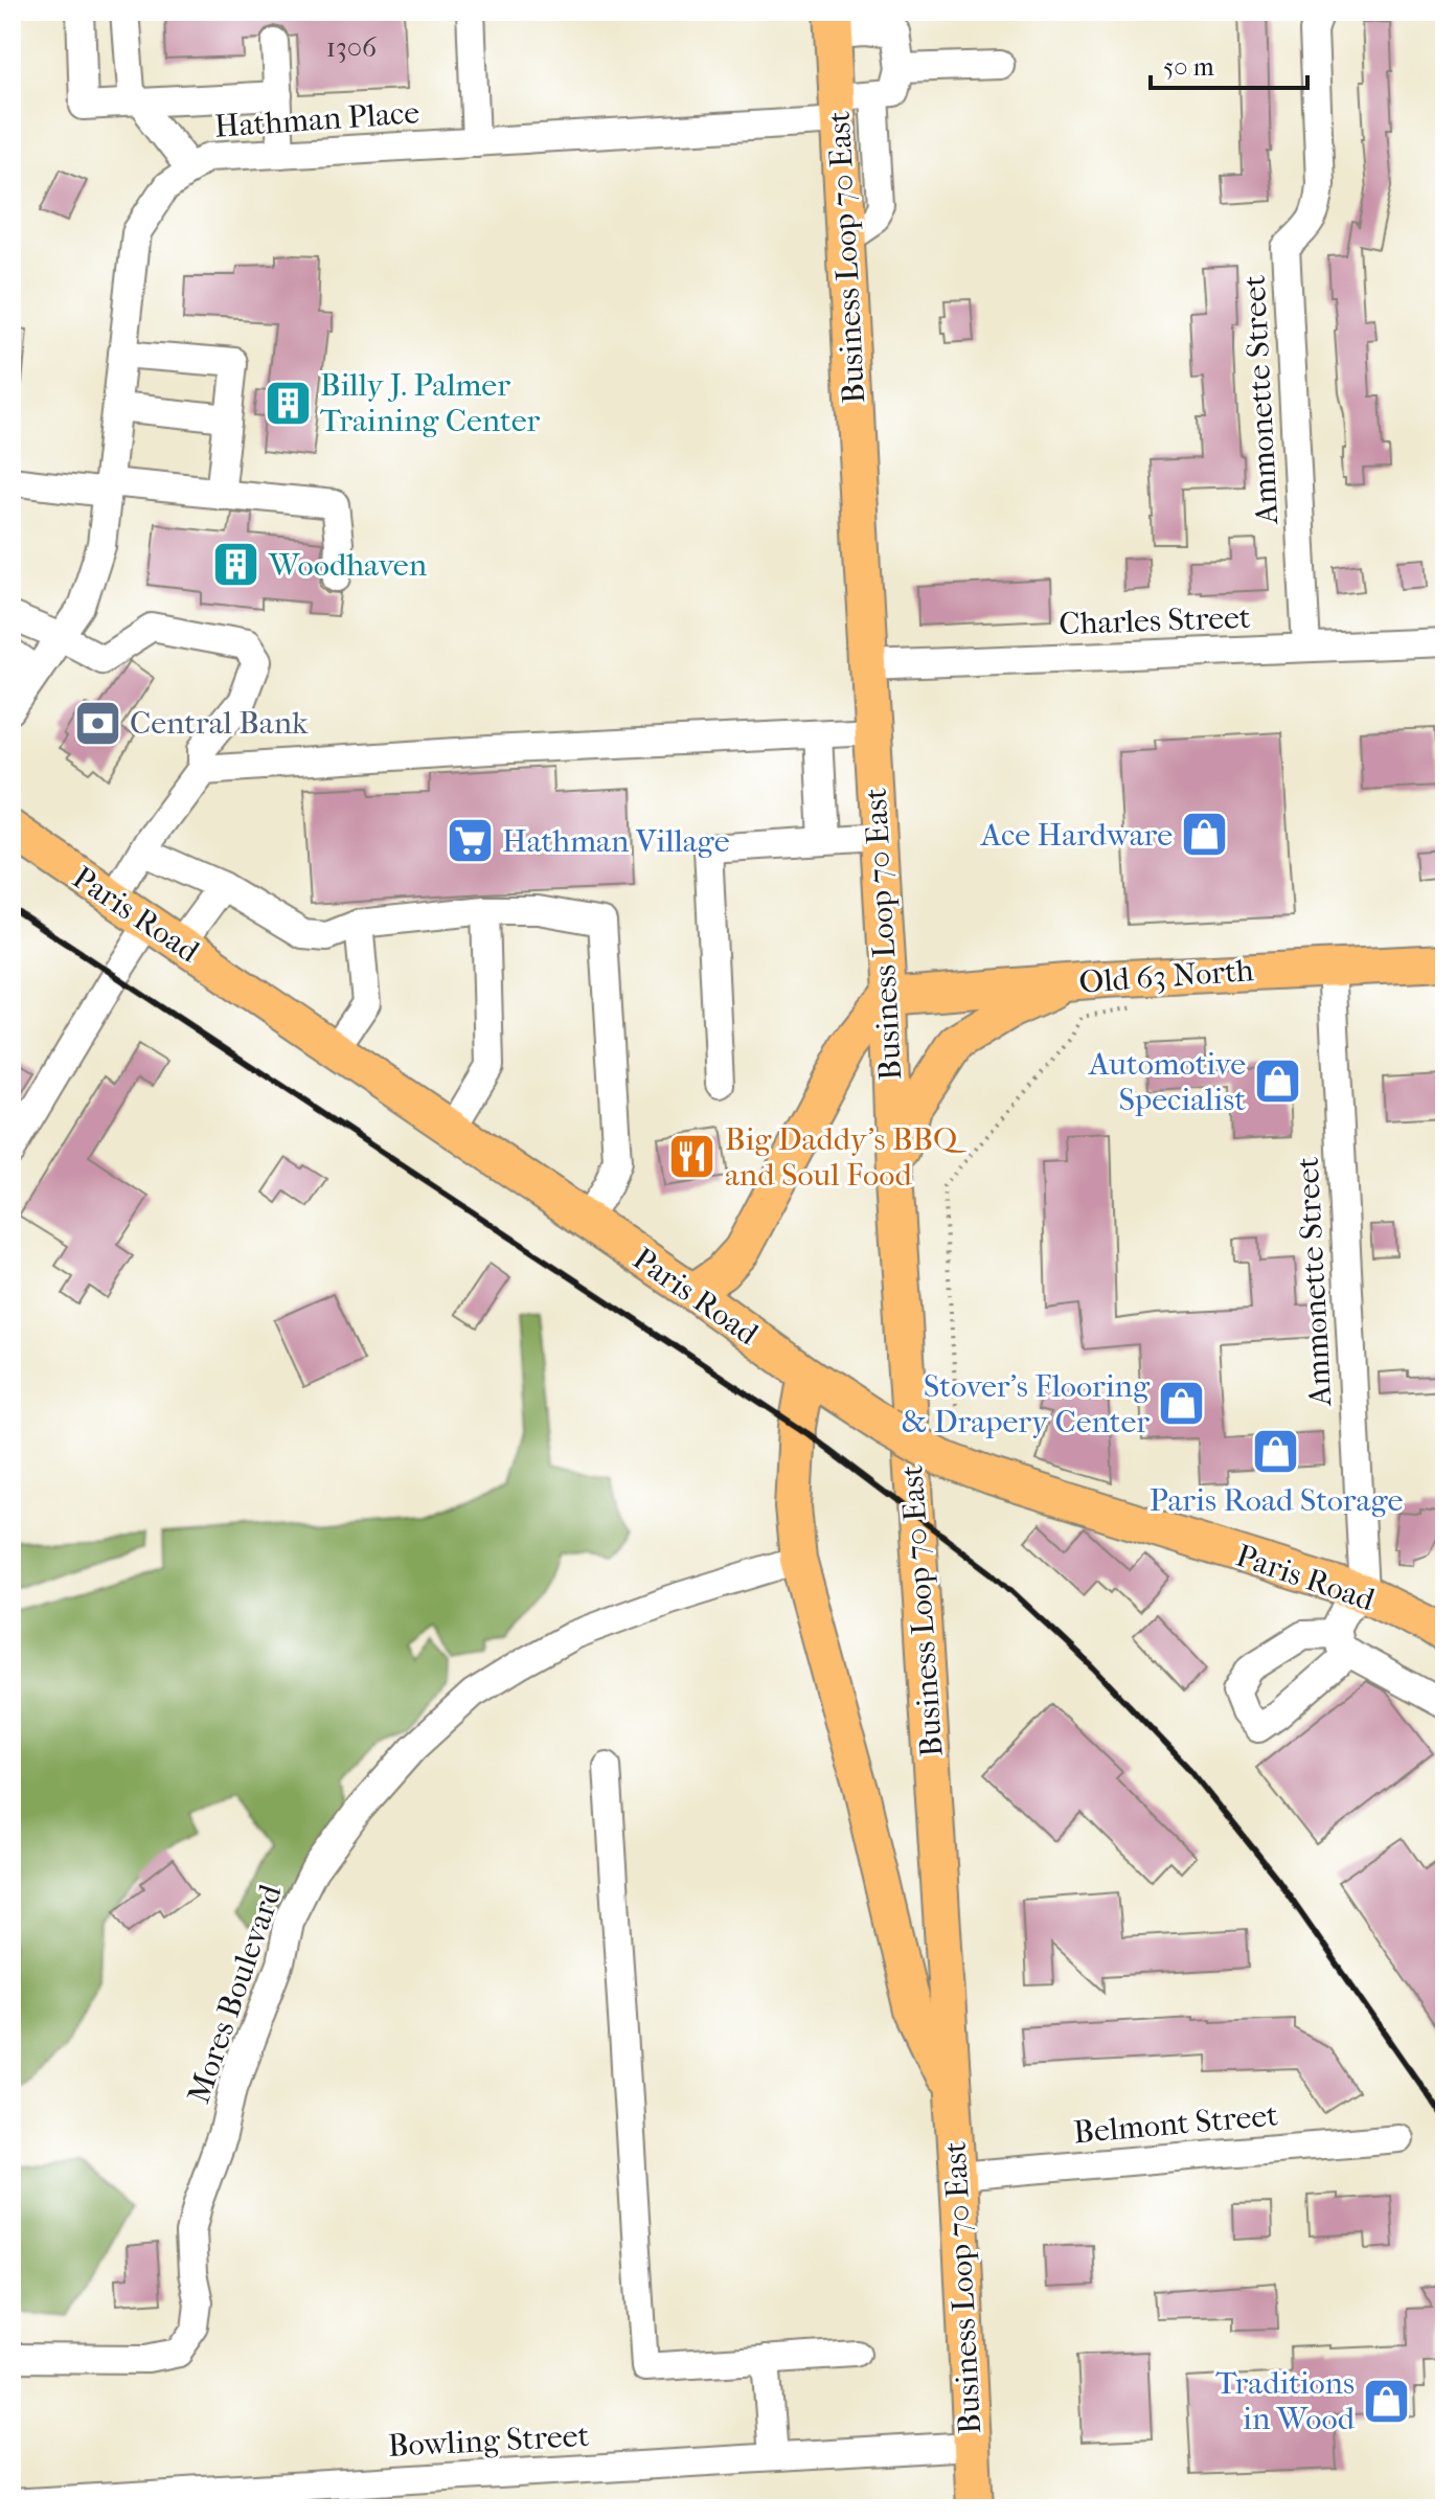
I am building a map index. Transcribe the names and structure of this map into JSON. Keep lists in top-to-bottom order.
{
  "streets": {
    "main road": ["Business Loop 70 East", "Paris Road", "Old 63 North"],
    "street": [
      "Hathman Place",
      "Ammonette Street",
      "Charles Street",
      "Mores Boulevard",
      "Belmont Street",
      "Bowling Street"
    ]
  },
  "crossings": [
    ["Hathman Place", "Business Loop 70 East"],
    ["Business Loop 70 East", "Charles Street"],
    ["Business Loop 70 East", "Old 63 North"],
    ["Business Loop 70 East", "Belmont Street"],
    ["Business Loop 70 East", "Bowling Street"],
    ["Ammonette Street", "Charles Street"],
    ["Ammonette Street", "Paris Road"],
    ["Ammonette Street", "Old 63 North"]
  ],
  "places": {
    "building": ["Billy J. Palmer Training Center", "Woodhaven"],
    "bank": ["Central Bank"],
    "shop": [
      "Ace Hardware",
      "Automotive Specialist",
      "Stover's Flooring & Drapery Center",
      "Paris Road Storage",
      "Traditions in Wood"
    ],
    "supermarket": ["Hathman Village"],
    "restaurant": ["Big Daddy's BBQ and Soul Food"]
  },
  "house_numbers": ["1306"],
  "scale_bar": "50 m"
}
